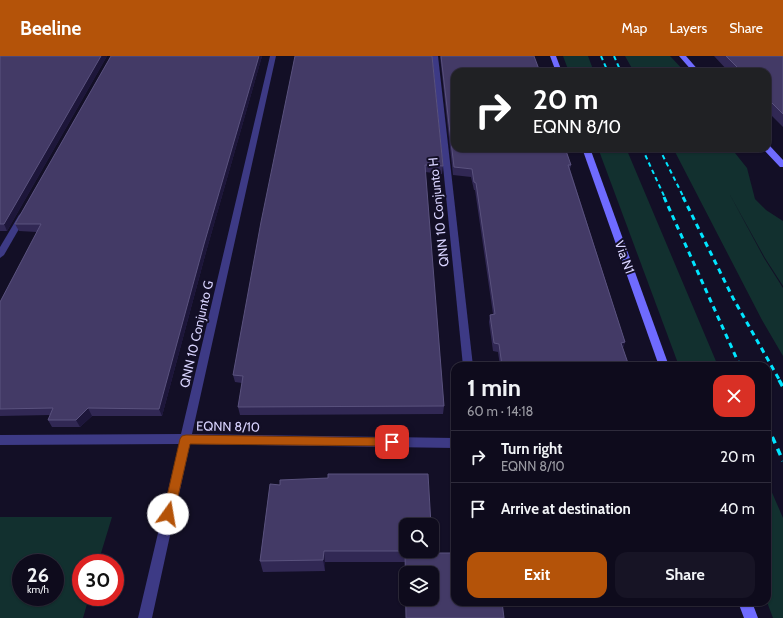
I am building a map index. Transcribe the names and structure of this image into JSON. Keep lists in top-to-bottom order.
{
  "streets": {
    "main road": ["Via N1"],
    "street": ["QNN 10 Conjunto H", "QNN 10 Conjunto G", "EQNN 8/10"]
  },
  "crossings": [
    ["QNN 10 Conjunto G", "EQNN 8/10"]
  ],
  "page": {
    "header": "Beeline",
    "nav": ["Map", "Layers", "Share"],
    "turn": ["20 m", "EQNN 8/10"],
    "heading": ["1 min", "60 m · 14:18"],
    "list": [
      {
        "name": "Turn right",
        "note": "EQNN 8/10",
        "value": "20 m"
      },
      {
        "name": "Arrive at destination",
        "value": "40 m"
      }
    ],
    "buttons": ["Exit", "Share"],
    "speed": "26 km/h",
    "limit": "30"
  }
}
